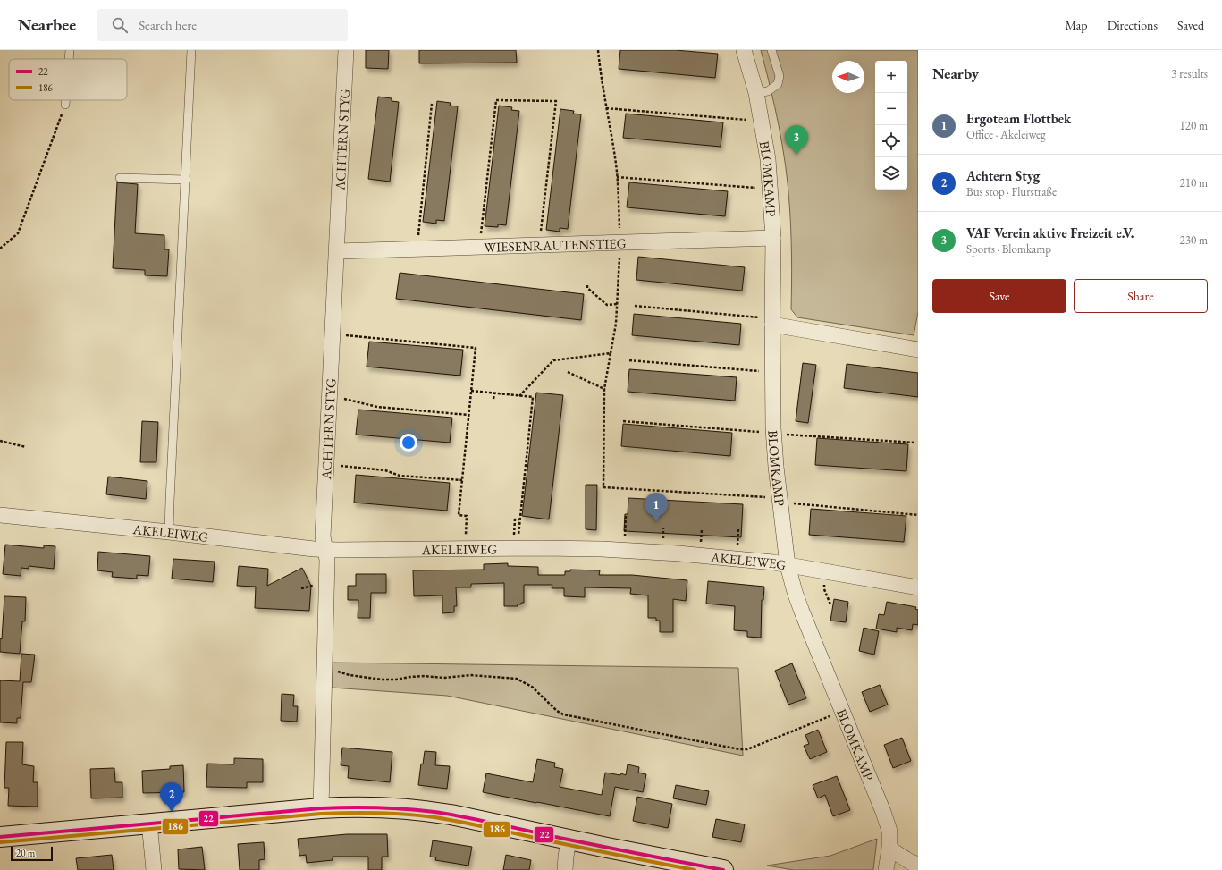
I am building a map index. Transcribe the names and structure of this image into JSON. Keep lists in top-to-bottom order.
{
  "streets": {
    "street": [
      "ACHTERN STYG",
      "BLOMKAMP",
      "WIESENRAUTENSTIEG",
      "AKELEIWEG"
    ]
  },
  "crossings": [
    ["ACHTERN STYG", "WIESENRAUTENSTIEG"],
    ["ACHTERN STYG", "AKELEIWEG"],
    ["BLOMKAMP", "WIESENRAUTENSTIEG"],
    ["BLOMKAMP", "AKELEIWEG"]
  ],
  "lines": ["transit line 22", "transit line 186"],
  "legend": ["22", "186"],
  "scale_bar": "20 m",
  "north": "left",
  "page": {
    "header": "Nearbee",
    "search": "Search here",
    "nav": ["Map", "Directions", "Saved"],
    "heading": ["Nearby", "3 results"],
    "map_buttons": ["+", "−"],
    "list": [
      {
        "mark": "1",
        "name": "Ergoteam Flottbek",
        "note": "Office · Akeleiweg",
        "value": "120 m"
      },
      {
        "mark": "2",
        "name": "Achtern Styg",
        "note": "Bus stop · Flurstraße",
        "value": "210 m"
      },
      {
        "mark": "3",
        "name": "VAF Verein aktive Freizeit e.V.",
        "note": "Sports · Blomkamp",
        "value": "230 m"
      }
    ],
    "pins": ["3", "1", "2"],
    "buttons": ["Save", "Share"],
    "scale": "20 m"
  }
}
